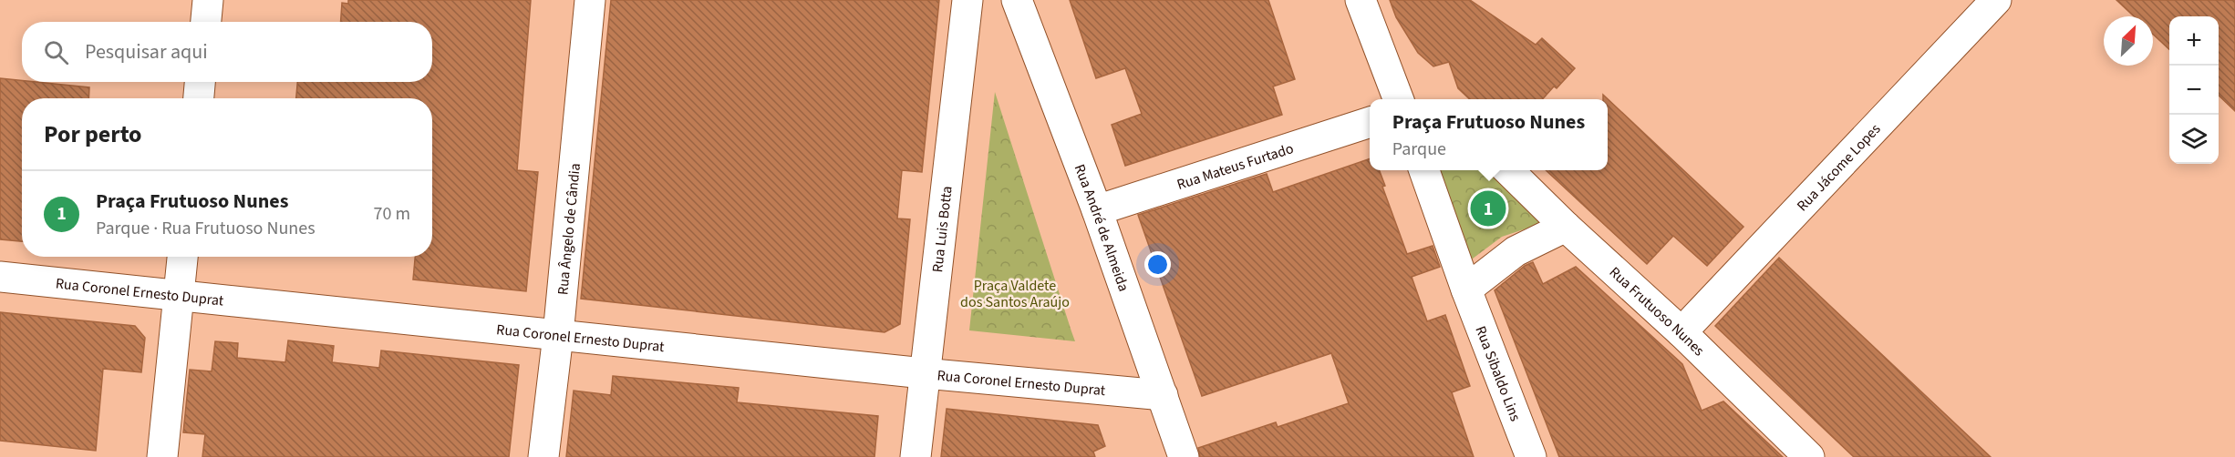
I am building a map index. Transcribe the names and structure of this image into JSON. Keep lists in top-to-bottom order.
{
  "streets": {
    "street": [
      "Rua Mateus Furtado",
      "Rua Jácome Lopes",
      "Rua André de Almeida",
      "Rua Ângelo de Cândia",
      "Rua Luis Botta",
      "Rua Coronel Ernesto Duprat",
      "Rua Frutuoso Nunes",
      "Rua Sibaldo Lins"
    ]
  },
  "crossings": [
    ["Rua Mateus Furtado", "Rua André de Almeida"],
    ["Rua Jácome Lopes", "Rua Frutuoso Nunes"],
    ["Rua André de Almeida", "Rua Coronel Ernesto Duprat"],
    ["Rua Ângelo de Cândia", "Rua Coronel Ernesto Duprat"],
    ["Rua Luis Botta", "Rua Coronel Ernesto Duprat"]
  ],
  "parks": ["Praça Valdete dos Santos Araújo"],
  "north": "top right",
  "page": {
    "map_buttons": ["+", "−"],
    "search": "Pesquisar aqui",
    "heading": "Por perto",
    "popup": ["Praça Frutuoso Nunes", "Parque"],
    "list": [
      {
        "mark": "1",
        "name": "Praça Frutuoso Nunes",
        "note": "Parque · Rua Frutuoso Nunes",
        "value": "70 m"
      }
    ],
    "pins": "1"
  }
}
